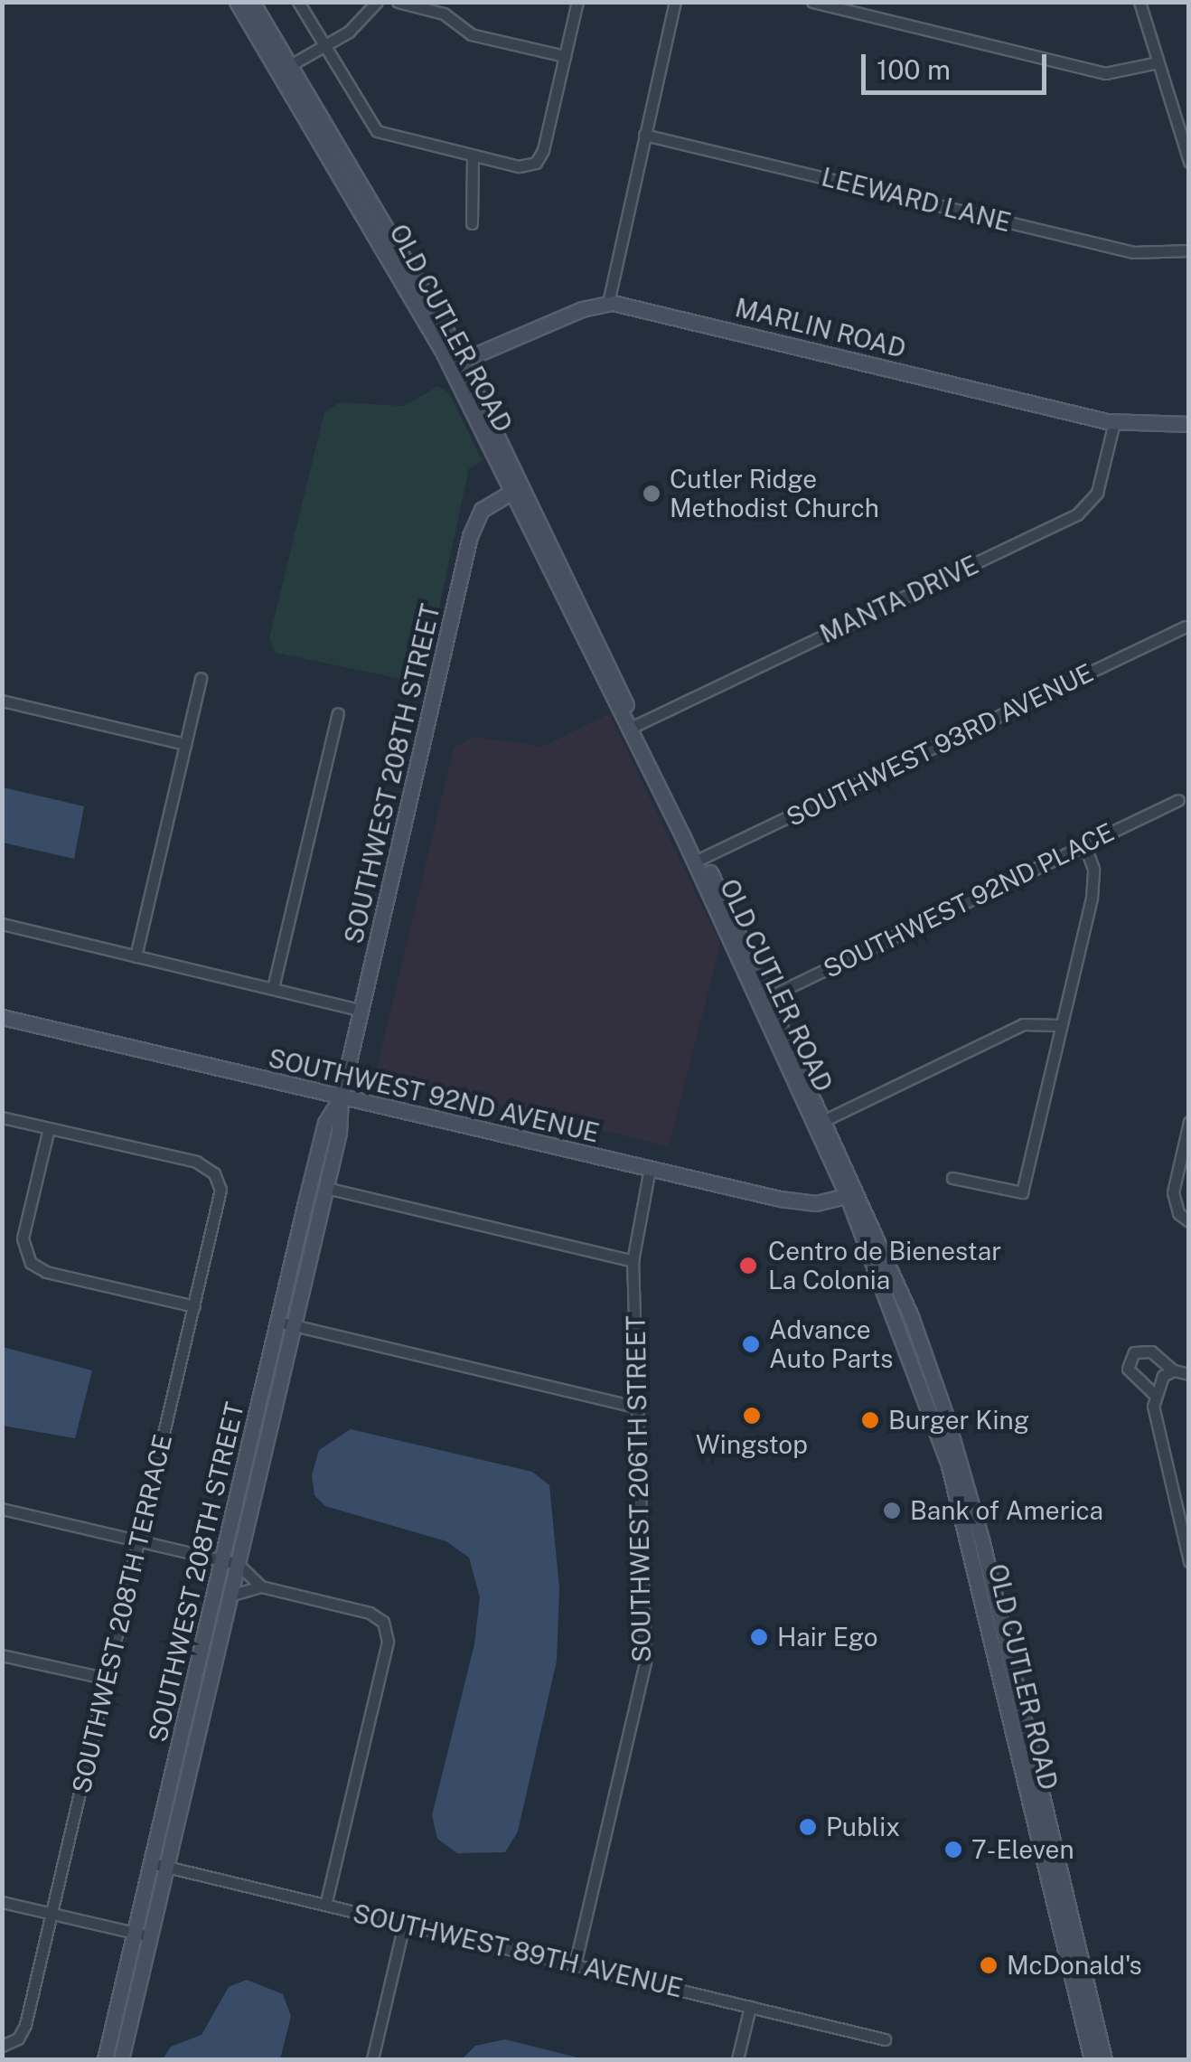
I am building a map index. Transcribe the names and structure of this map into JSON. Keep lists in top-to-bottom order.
{
  "streets": {
    "street": [
      "LEEWARD LANE",
      "OLD CUTLER ROAD",
      "MARLIN ROAD",
      "MANTA DRIVE",
      "SOUTHWEST 93RD AVENUE",
      "SOUTHWEST 208TH STREET",
      "SOUTHWEST 92ND PLACE",
      "SOUTHWEST 92ND AVENUE",
      "SOUTHWEST 206TH STREET",
      "SOUTHWEST 208TH TERRACE",
      "SOUTHWEST 89TH AVENUE"
    ]
  },
  "crossings": [
    ["OLD CUTLER ROAD", "MANTA DRIVE"],
    ["OLD CUTLER ROAD", "SOUTHWEST 93RD AVENUE"],
    ["OLD CUTLER ROAD", "SOUTHWEST 208TH STREET"],
    ["OLD CUTLER ROAD", "SOUTHWEST 92ND PLACE"],
    ["OLD CUTLER ROAD", "SOUTHWEST 92ND AVENUE"],
    ["MARLIN ROAD", "MANTA DRIVE"],
    ["SOUTHWEST 208TH STREET", "SOUTHWEST 92ND AVENUE"],
    ["SOUTHWEST 208TH STREET", "SOUTHWEST 89TH AVENUE"],
    ["SOUTHWEST 92ND AVENUE", "SOUTHWEST 206TH STREET"],
    ["SOUTHWEST 206TH STREET", "SOUTHWEST 89TH AVENUE"]
  ],
  "places": [
    "Cutler Ridge Methodist Church",
    "Centro de Bienestar La Colonia",
    "Advance Auto Parts",
    "Wingstop",
    "Burger King",
    "Bank of America",
    "Hair Ego",
    "Publix",
    "7-Eleven",
    "McDonald's"
  ],
  "scale_bar": "100 m"
}
